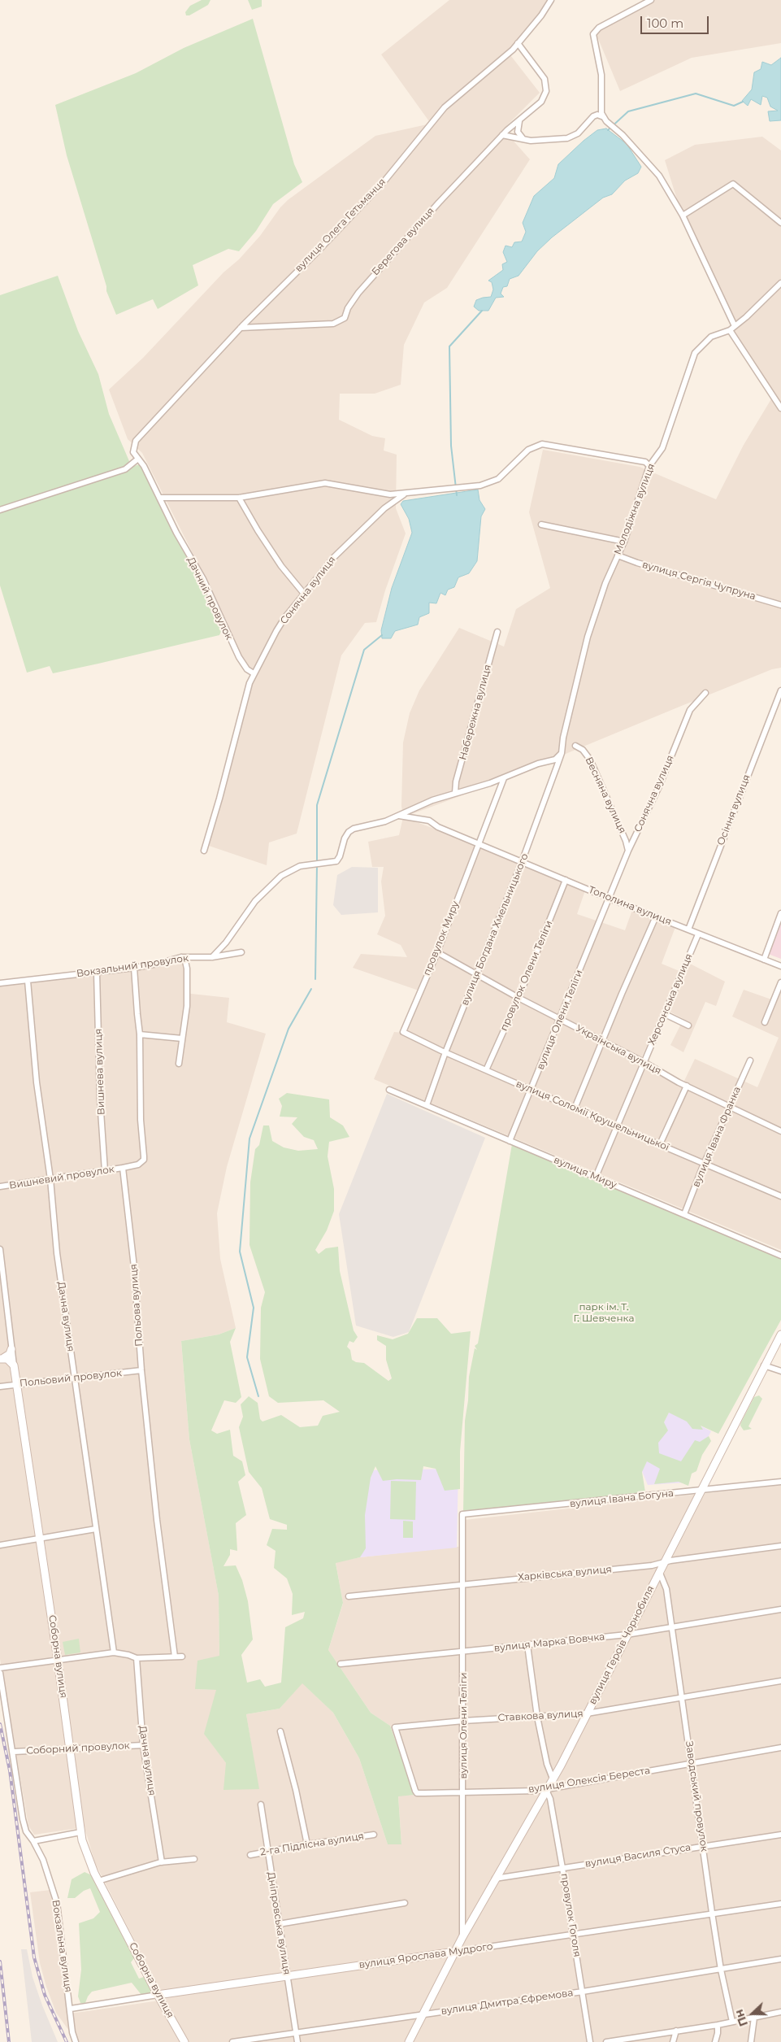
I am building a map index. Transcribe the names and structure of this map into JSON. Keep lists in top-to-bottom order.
{
  "streets": {
    "street": [
      "вулиця Олега Гетьманця",
      "Берегова вулиця",
      "Молодіжна вулиця",
      "вулиця Сергія Чупруна",
      "Сонячна вулиця",
      "Дачний провулок",
      "Набережна вулиця",
      "Весняна вулиця",
      "Осіння вулиця",
      "Тополина вулиця",
      "вулиця Богдана Хмельницького",
      "провулок Миру",
      "Вокзальний провулок",
      "провулок Олени Теліги",
      "Херсонська вулиця",
      "вулиця Олени Теліги",
      "Українська вулиця",
      "Вишнева вулиця",
      "вулиця Соломії Крушельницької",
      "вулиця Івана Франка",
      "вулиця Миру",
      "Вишневий провулок",
      "Польова вулиця",
      "Дачна вулиця",
      "Польовий провулок",
      "вулиця Івана Богуна",
      "Харківська вулиця",
      "вулиця Марка Вовчка",
      "вулиця Героїв Чорнобиля",
      "Соборна вулиця",
      "Ставкова вулиця",
      "Соборний провулок",
      "вулиця Олексія Береста",
      "Заводський провулок",
      "2-га Підлісна вулиця",
      "вулиця Василя Стуса",
      "провулок Гоголя",
      "Дніпровська вулиця",
      "Вокзальна вулиця",
      "вулиця Ярослава Мудрого",
      "вулиця Дмитра Єфремова"
    ]
  },
  "crossings": [
    ["вулиця Олега Гетьманця", "Берегова вулиця"],
    ["вулиця Олега Гетьманця", "Дачний провулок"],
    ["Молодіжна вулиця", "вулиця Сергія Чупруна"],
    ["Молодіжна вулиця", "вулиця Богдана Хмельницького"],
    ["Сонячна вулиця", "Дачний провулок"],
    ["Сонячна вулиця", "Весняна вулиця"],
    ["Сонячна вулиця", "Тополина вулиця"],
    ["Сонячна вулиця", "вулиця Олени Теліги"],
    ["Осіння вулиця", "Тополина вулиця"],
    ["Тополина вулиця", "вулиця Богдана Хмельницького"],
    ["Тополина вулиця", "провулок Миру"],
    ["Тополина вулиця", "провулок Олени Теліги"],
    ["Тополина вулиця", "Херсонська вулиця"],
    ["Тополина вулиця", "вулиця Олени Теліги"],
    ["вулиця Богдана Хмельницького", "Українська вулиця"],
    ["вулиця Богдана Хмельницького", "вулиця Соломії Крушельницької"],
    ["вулиця Богдана Хмельницького", "вулиця Миру"],
    ["провулок Миру", "Українська вулиця"],
    ["провулок Миру", "вулиця Соломії Крушельницької"],
    ["Вокзальний провулок", "Вишнева вулиця"],
    ["Вокзальний провулок", "Дачна вулиця"],
    ["провулок Олени Теліги", "Українська вулиця"],
    ["провулок Олени Теліги", "вулиця Соломії Крушельницької"],
    ["Херсонська вулиця", "Українська вулиця"],
    ["Херсонська вулиця", "вулиця Соломії Крушельницької"],
    ["Херсонська вулиця", "вулиця Миру"],
    ["вулиця Олени Теліги", "Українська вулиця"],
    ["вулиця Олени Теліги", "вулиця Соломії Крушельницької"],
    ["вулиця Олени Теліги", "вулиця Миру"],
    ["вулиця Олени Теліги", "вулиця Івана Богуна"],
    ["вулиця Олени Теліги", "Харківська вулиця"],
    ["вулиця Олени Теліги", "вулиця Марка Вовчка"],
    ["вулиця Олени Теліги", "вулиця Героїв Чорнобиля"],
    ["вулиця Олени Теліги", "Ставкова вулиця"],
    ["вулиця Олени Теліги", "вулиця Олексія Береста"],
    ["Українська вулиця", "вулиця Івана Франка"],
    ["Вишнева вулиця", "Вишневий провулок"],
    ["вулиця Соломії Крушельницької", "вулиця Івана Франка"],
    ["вулиця Івана Франка", "вулиця Миру"],
    ["Вишневий провулок", "Польова вулиця"],
    ["Вишневий провулок", "Дачна вулиця"],
    ["Польова вулиця", "Польовий провулок"],
    ["Дачна вулиця", "Польовий провулок"],
    ["Дачна вулиця", "Соборний провулок"],
    ["Польовий провулок", "Соборна вулиця"],
    ["вулиця Івана Богуна", "вулиця Героїв Чорнобиля"],
    ["Харківська вулиця", "вулиця Героїв Чорнобиля"],
    ["вулиця Марка Вовчка", "вулиця Героїв Чорнобиля"],
    ["вулиця Марка Вовчка", "Заводський провулок"],
    ["вулиця Героїв Чорнобиля", "Ставкова вулиця"],
    ["вулиця Героїв Чорнобиля", "вулиця Олексія Береста"],
    ["вулиця Героїв Чорнобиля", "Заводський провулок"],
    ["вулиця Героїв Чорнобиля", "вулиця Василя Стуса"],
    ["вулиця Героїв Чорнобиля", "провулок Гоголя"],
    ["вулиця Героїв Чорнобиля", "вулиця Ярослава Мудрого"],
    ["Соборна вулиця", "Соборний провулок"],
    ["Соборна вулиця", "вулиця Ярослава Мудрого"],
    ["Ставкова вулиця", "вулиця Олексія Береста"],
    ["Ставкова вулиця", "Заводський провулок"],
    ["Соборний провулок", "Вокзальна вулиця"],
    ["вулиця Олексія Береста", "Заводський провулок"],
    ["вулиця Олексія Береста", "провулок Гоголя"],
    ["Заводський провулок", "вулиця Василя Стуса"],
    ["Заводський провулок", "вулиця Ярослава Мудрого"],
    ["Заводський провулок", "вулиця Дмитра Єфремова"],
    ["2-га Підлісна вулиця", "Дніпровська вулиця"],
    ["вулиця Василя Стуса", "провулок Гоголя"],
    ["провулок Гоголя", "вулиця Ярослава Мудрого"],
    ["провулок Гоголя", "вулиця Дмитра Єфремова"],
    ["Дніпровська вулиця", "вулиця Ярослава Мудрого"],
    ["Дніпровська вулиця", "вулиця Дмитра Єфремова"],
    ["Вокзальна вулиця", "вулиця Ярослава Мудрого"]
  ],
  "parks": ["парк ім. Т. Г. Шевченка"],
  "scale_bar": "100 m",
  "north": "left"
}
